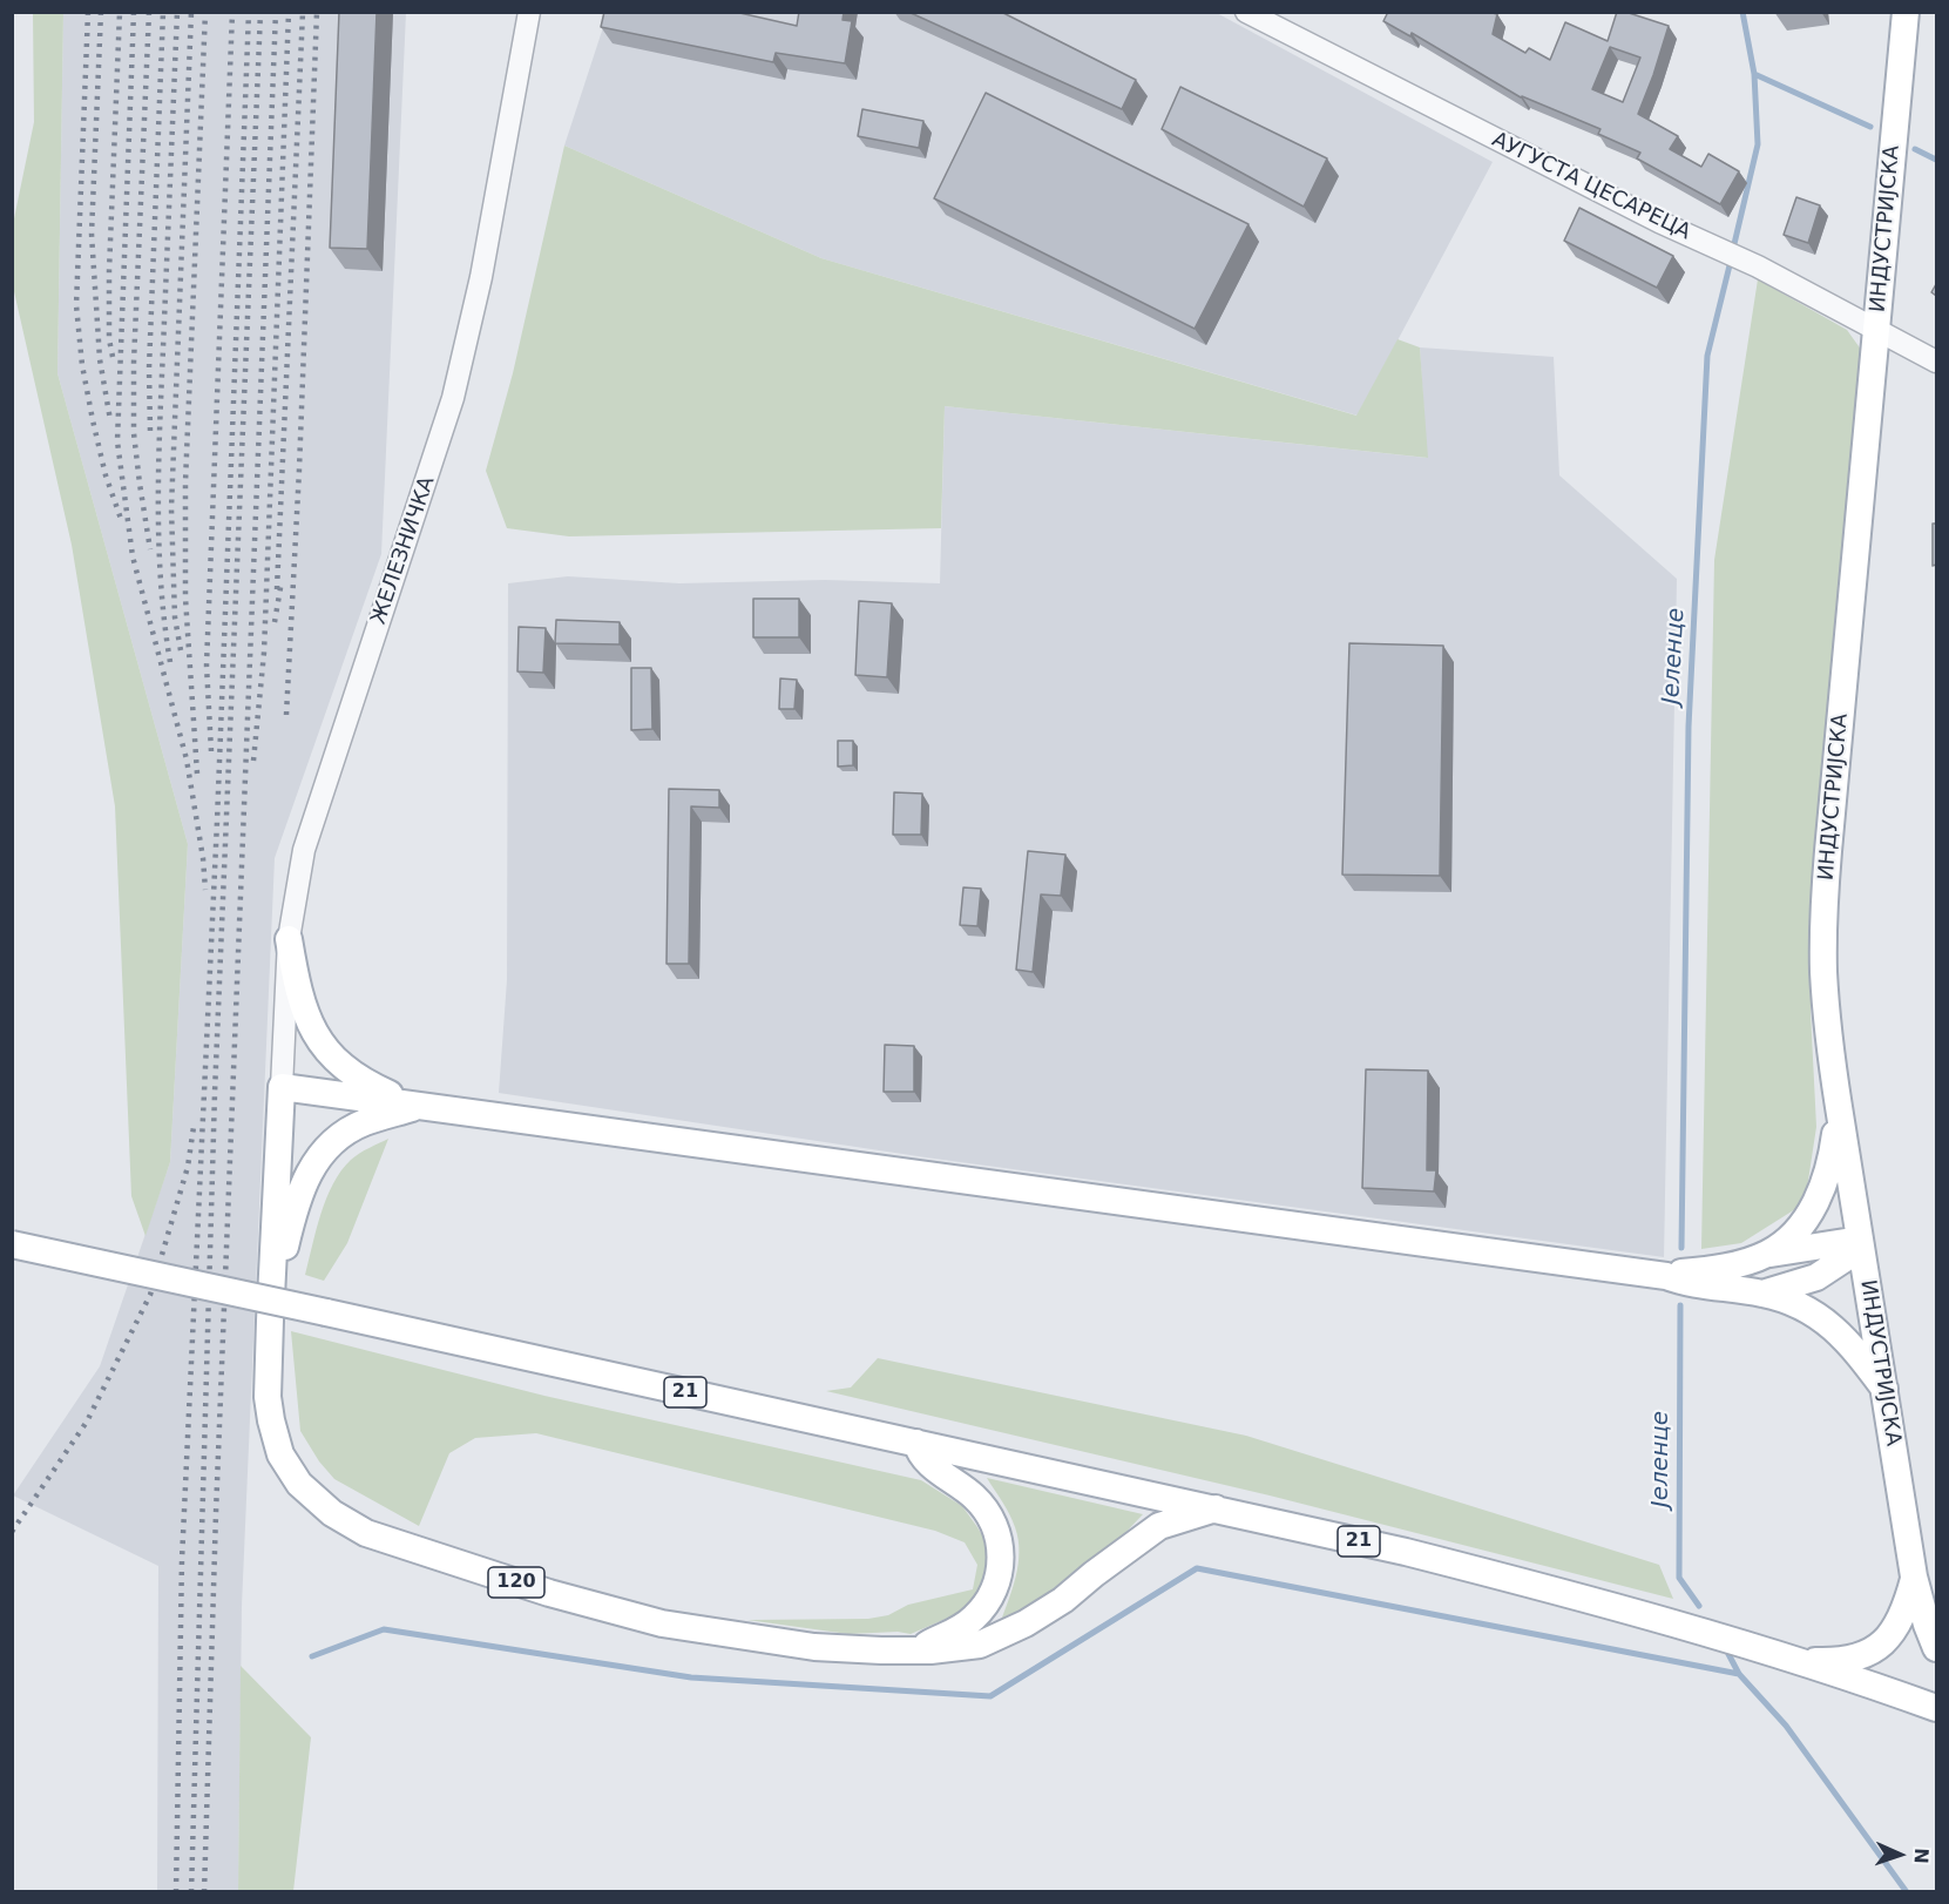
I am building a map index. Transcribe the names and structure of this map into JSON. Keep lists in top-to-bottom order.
{
  "streets": {
    "main road": ["ИНДУСТРИЈСКА", "21", "120"],
    "street": ["АУГУСТА ЦЕСАРЕЦА", "ЖЕЛЕЗНИЧКА"]
  },
  "crossings": [
    ["АУГУСТА ЦЕСАРЕЦА", "ИНДУСТРИЈСКА"],
    ["ЖЕЛЕЗНИЧКА", "120"],
    ["21", "120"]
  ],
  "water": ["Јеленце"],
  "north": "right"
}
